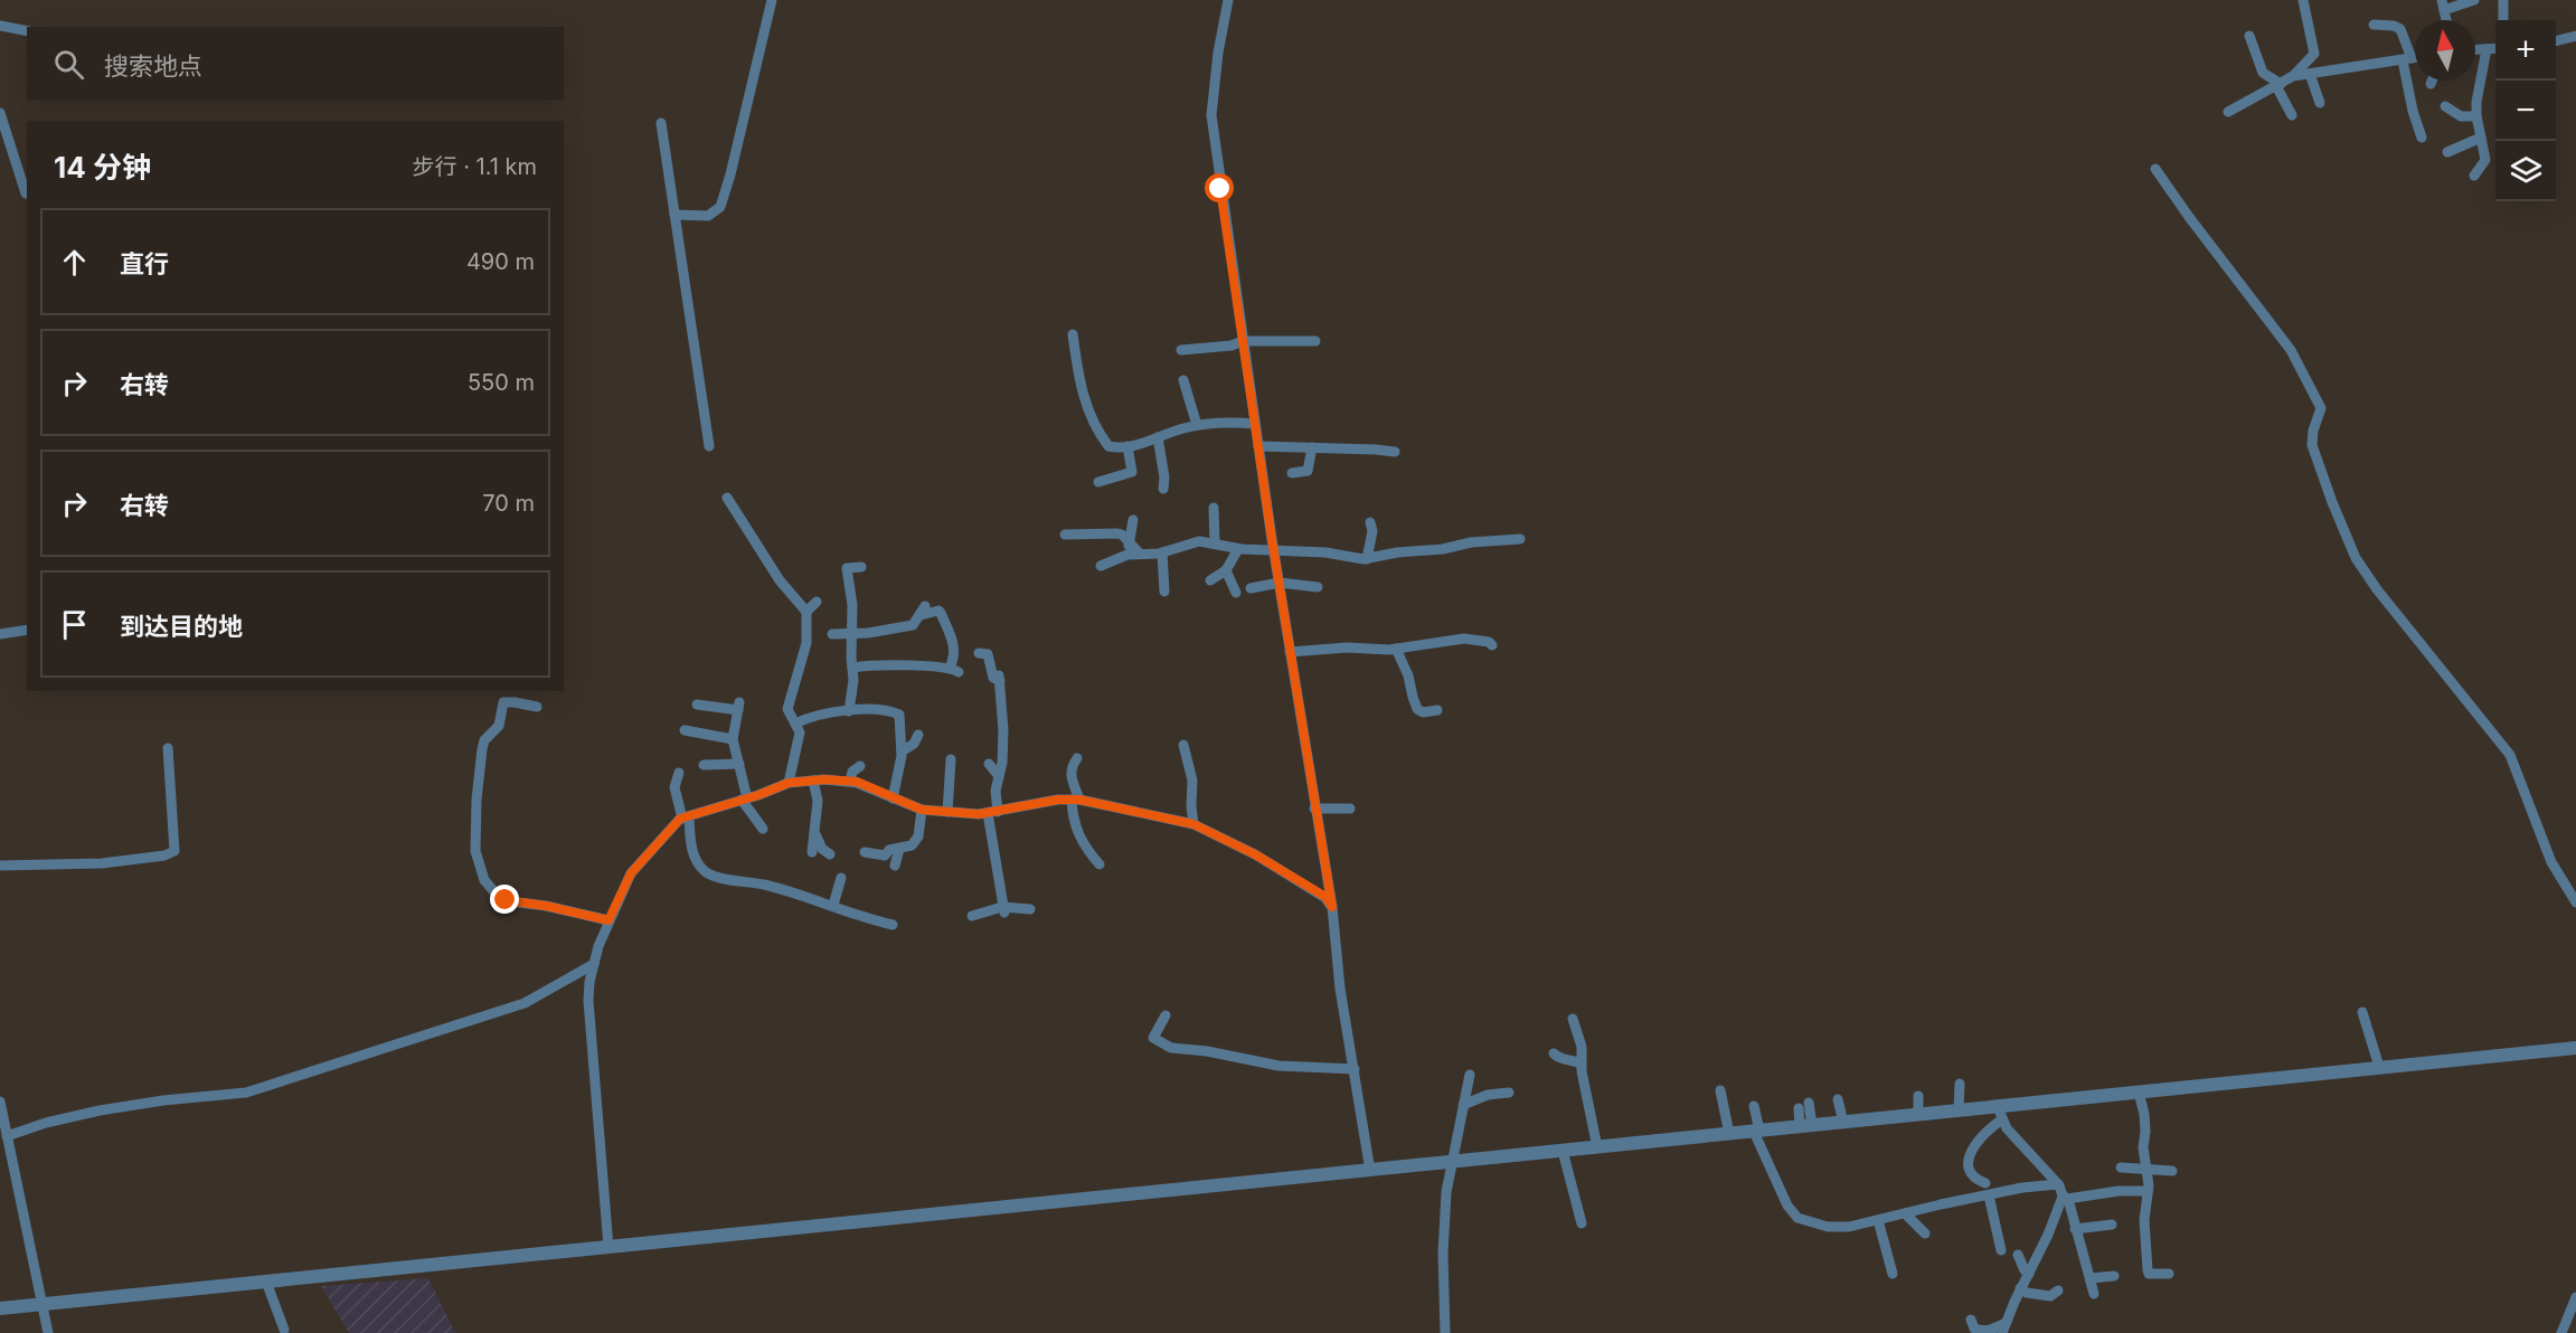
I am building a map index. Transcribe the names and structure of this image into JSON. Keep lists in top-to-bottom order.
{
  "north": "top",
  "page": {
    "map_buttons": ["+", "−"],
    "search": "搜索地点",
    "heading": ["14 分钟", "步行 · 1.1 km"],
    "list": [
      ["直行", "490 m"],
      ["右转", "550 m"],
      ["右转", "70 m"],
      "到达目的地"
    ]
  }
}
